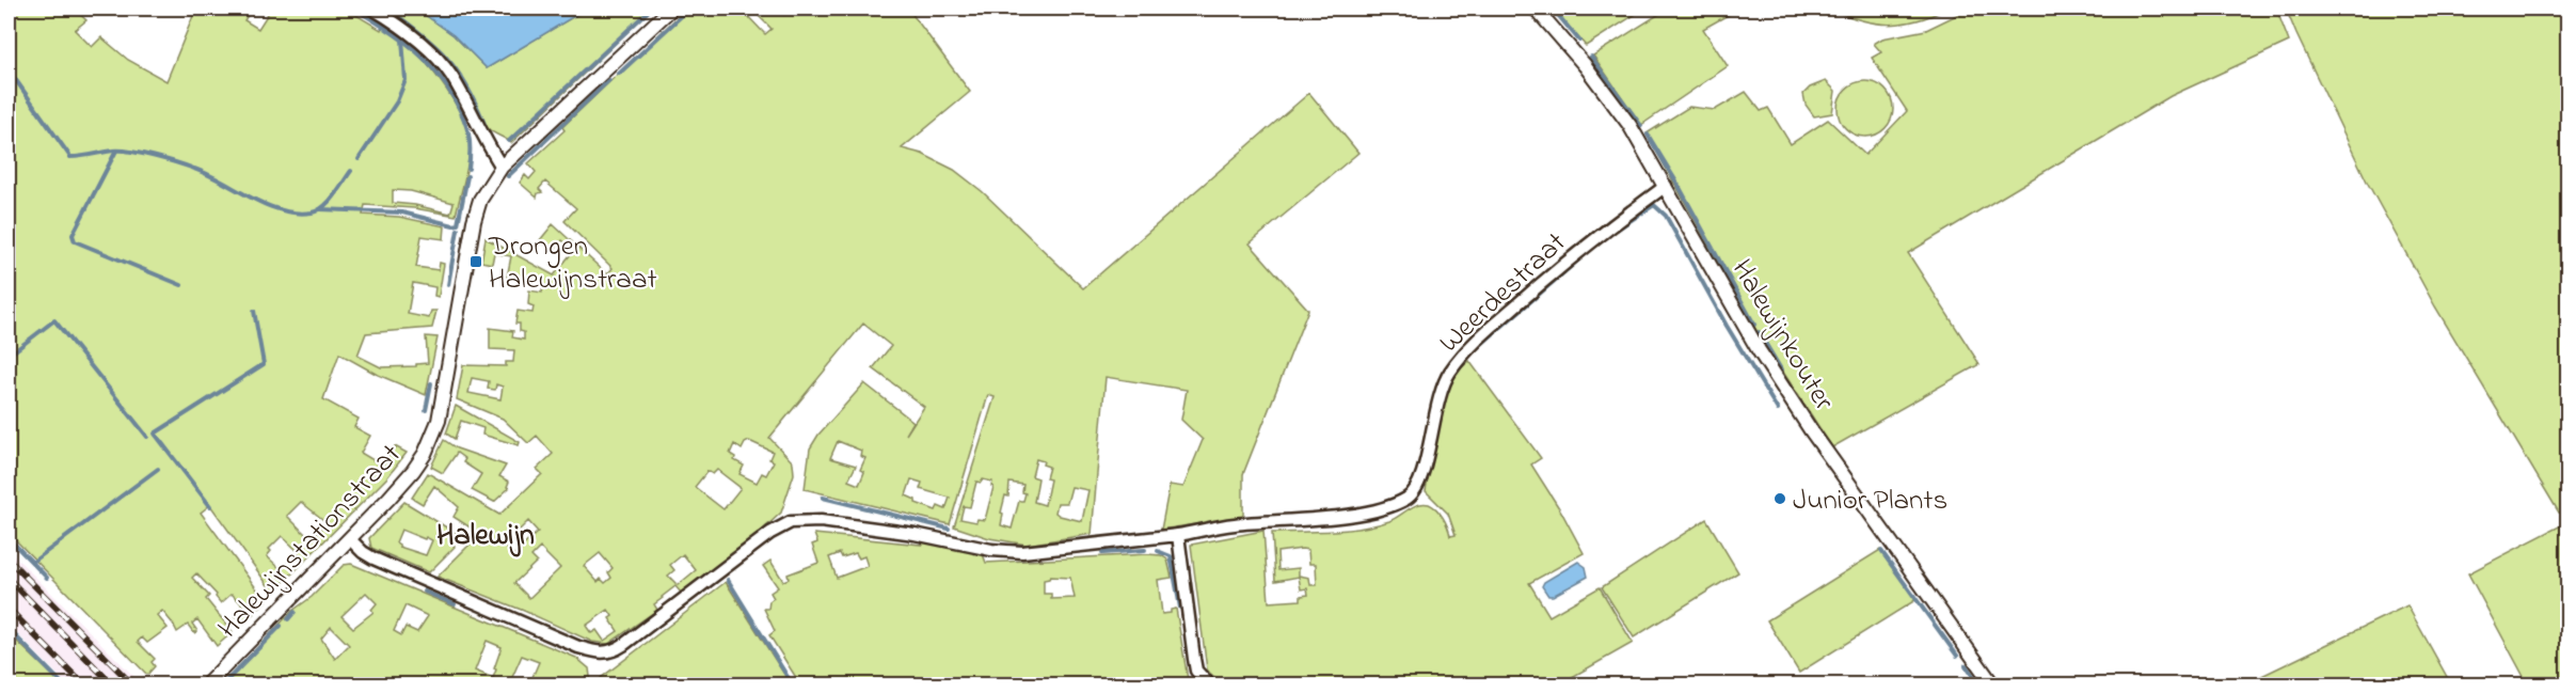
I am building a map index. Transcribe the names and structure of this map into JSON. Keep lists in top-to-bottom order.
{
  "streets": {
    "street": ["Weerdestraat", "Halewijnkouter", "Halewijnstationstraat"]
  },
  "crossings": [
    ["Weerdestraat", "Halewijnkouter"],
    ["Weerdestraat", "Halewijnstationstraat"]
  ],
  "districts": ["Halewijn"],
  "places": {
    "transit": ["Drongen Halewijnstraat"],
    "other": ["Junior Plants"]
  }
}
